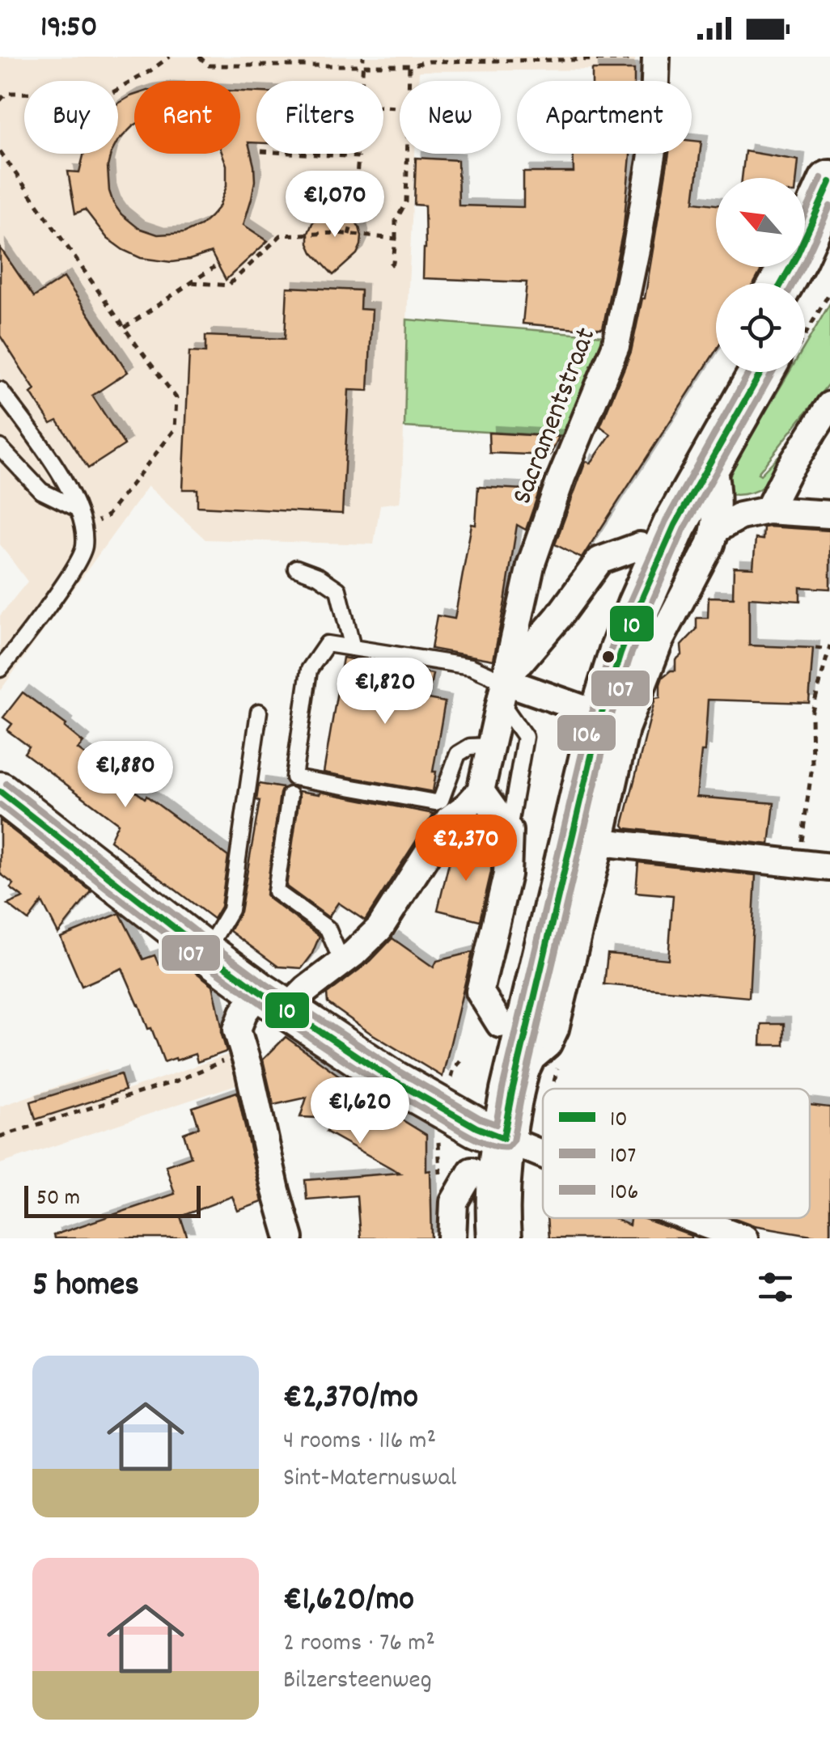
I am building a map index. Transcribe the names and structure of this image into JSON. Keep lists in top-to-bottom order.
{
  "streets": {
    "street": ["Sacramentstraat"]
  },
  "lines": ["transit line 106", "transit line 10", "transit line 107"],
  "legend": ["10", "107", "106"],
  "scale_bar": "50 m",
  "north": "top left",
  "page": {
    "status": "19:50",
    "chip": [
      "Buy",
      "Rent",
      "Filters",
      "New",
      "Apartment"
    ],
    "price": [
      "€1,070",
      "€1,820",
      "€1,880",
      "€2,370",
      "€1,620"
    ],
    "scale": "50 m",
    "heading": "5 homes",
    "list": [
      {
        "name": "€2,370/mo",
        "note": "4 rooms · 116 m² · Sint-Maternuswal"
      },
      {
        "name": "€1,620/mo",
        "note": "2 rooms · 76 m² · Bilzersteenweg"
      }
    ]
  }
}
